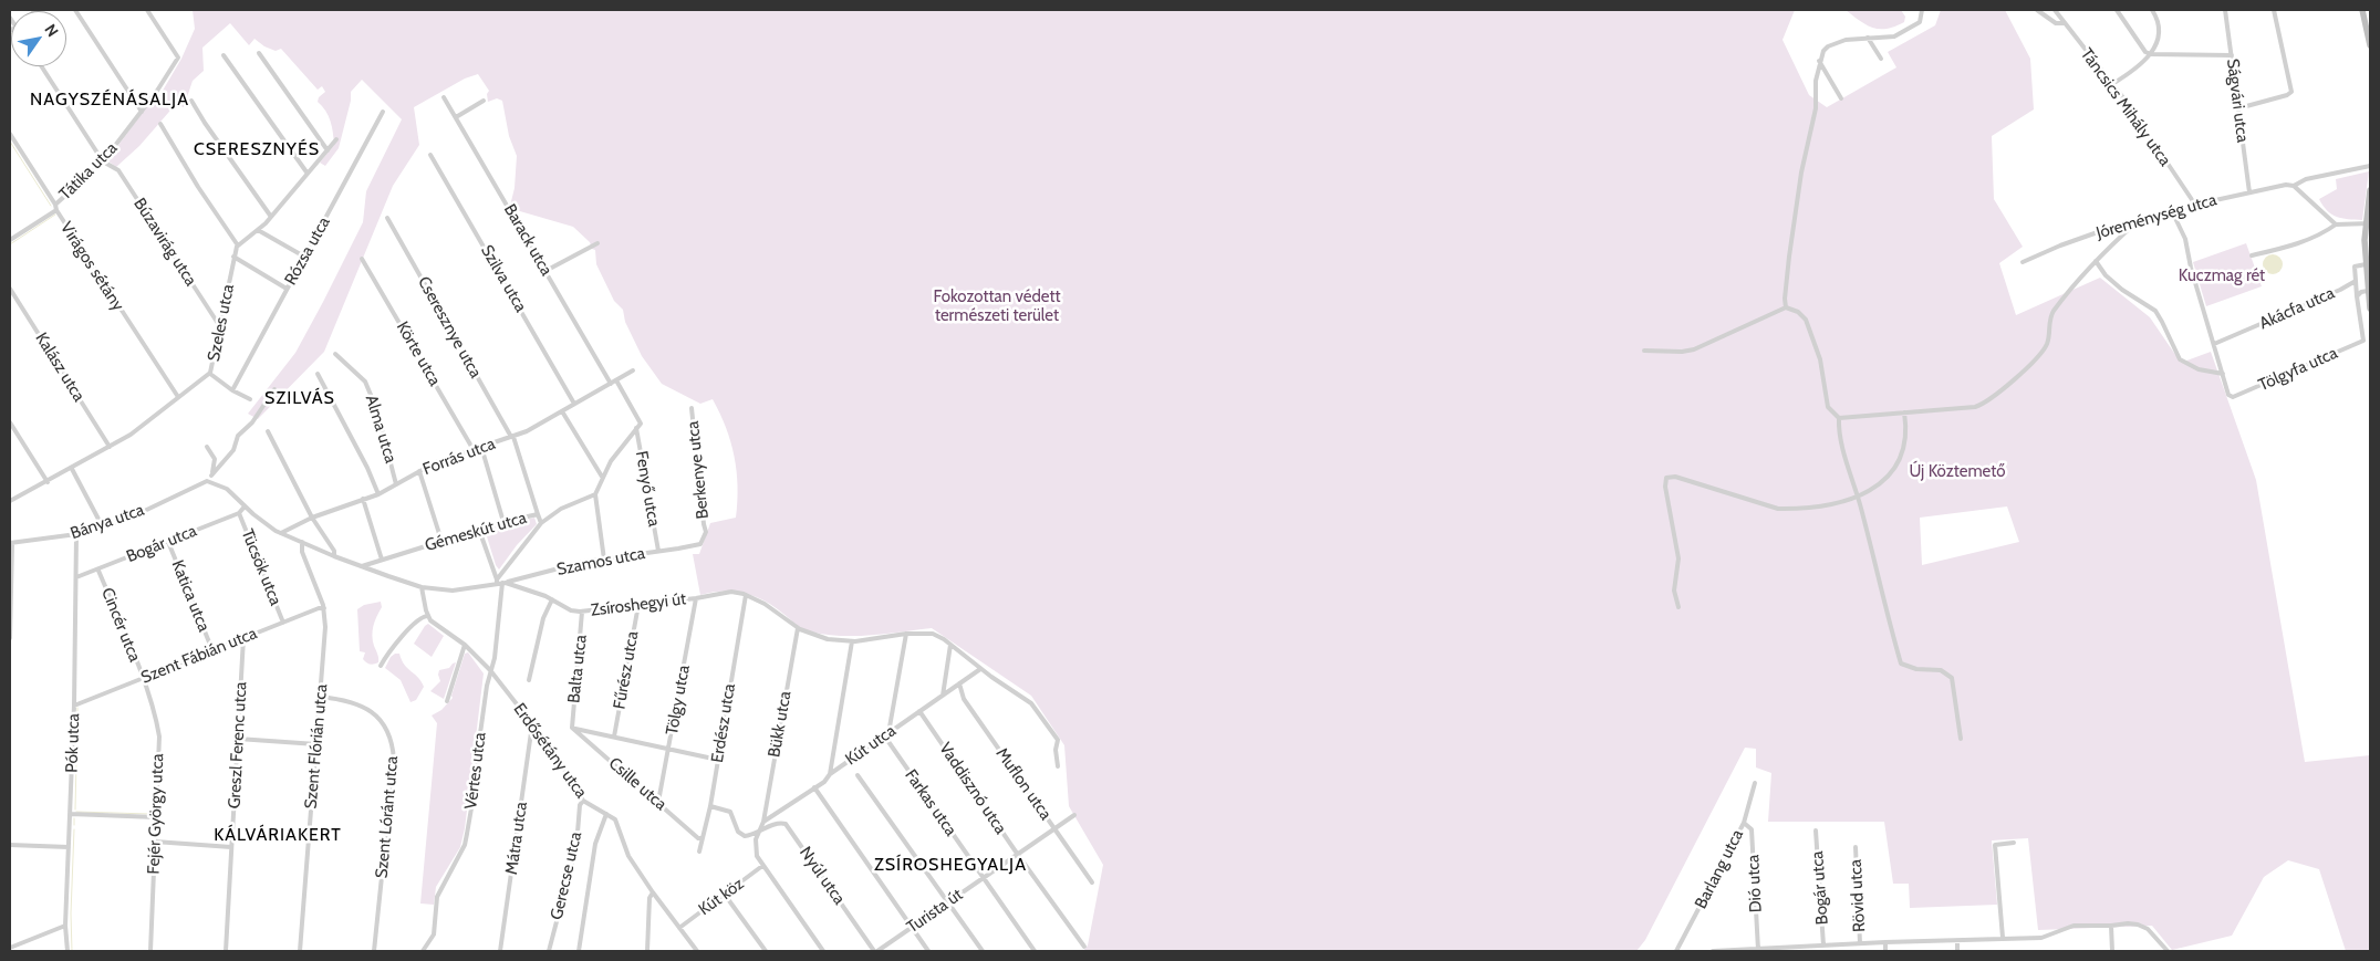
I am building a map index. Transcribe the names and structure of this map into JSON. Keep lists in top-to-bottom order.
{
  "streets": {
    "street": [
      "Ságvári utca",
      "Táncsics Mihály utca",
      "Tátika utca",
      "Jóreménység utca",
      "Barack utca",
      "Búzavirág utca",
      "Rózsa utca",
      "Virágos sétány",
      "Szilva utca",
      "Akácfa utca",
      "Szeles utca",
      "Cseresznye utca",
      "Körte utca",
      "Kalász utca",
      "Tölgyfa utca",
      "Alma utca",
      "Forrás utca",
      "Berkenye utca",
      "Fenyő utca",
      "Bánya utca",
      "Gémeskút utca",
      "Bogár utca",
      "Szamos utca",
      "Tücsök utca",
      "Katica utca",
      "Zsíroshegyi út",
      "Cincér utca",
      "Szent Fábián utca",
      "Balta utca",
      "Fűrész utca",
      "Tölgy utca",
      "Erdész utca",
      "Bükk utca",
      "Pók utca",
      "Greszl Ferenc utca",
      "Kút utca",
      "Szent Flórián utca",
      "Erdősétány utca",
      "Vértes utca",
      "Csille utca",
      "Muflon utca",
      "Vaddisznó utca",
      "Farkas utca",
      "Fejér György utca",
      "Szent Lóránt utca",
      "Mátra utca",
      "Barlang utca",
      "Gerecse utca",
      "Nyúl utca",
      "Dió utca",
      "Rövid utca",
      "Kút köz",
      "Turista út"
    ]
  },
  "crossings": [
    ["Ságvári utca", "Jóreménység utca"],
    ["Táncsics Mihály utca", "Jóreménység utca"],
    ["Tátika utca", "Búzavirág utca"],
    ["Tátika utca", "Virágos sétány"],
    ["Barack utca", "Forrás utca"],
    ["Búzavirág utca", "Szeles utca"],
    ["Virágos sétány", "Szeles utca"],
    ["Szilva utca", "Forrás utca"],
    ["Szeles utca", "Kalász utca"],
    ["Cseresznye utca", "Forrás utca"],
    ["Cseresznye utca", "Gémeskút utca"],
    ["Körte utca", "Forrás utca"],
    ["Alma utca", "Forrás utca"],
    ["Berkenye utca", "Szamos utca"],
    ["Fenyő utca", "Szamos utca"],
    ["Bánya utca", "Pók utca"],
    ["Bogár utca", "Tücsök utca"],
    ["Bogár utca", "Katica utca"],
    ["Bogár utca", "Cincér utca"],
    ["Bogár utca", "Pók utca"],
    ["Szamos utca", "Zsíroshegyi út"],
    ["Szamos utca", "Vértes utca"],
    ["Tücsök utca", "Szent Fábián utca"],
    ["Katica utca", "Szent Fábián utca"],
    ["Zsíroshegyi út", "Balta utca"],
    ["Zsíroshegyi út", "Fűrész utca"],
    ["Zsíroshegyi út", "Tölgy utca"],
    ["Zsíroshegyi út", "Erdész utca"],
    ["Zsíroshegyi út", "Bükk utca"],
    ["Zsíroshegyi út", "Kút utca"],
    ["Zsíroshegyi út", "Vértes utca"],
    ["Cincér utca", "Szent Fábián utca"],
    ["Cincér utca", "Fejér György utca"],
    ["Szent Fábián utca", "Pók utca"],
    ["Szent Fábián utca", "Greszl Ferenc utca"],
    ["Szent Fábián utca", "Szent Flórián utca"],
    ["Szent Fábián utca", "Fejér György utca"],
    ["Balta utca", "Csille utca"],
    ["Tölgy utca", "Csille utca"],
    ["Erdész utca", "Csille utca"],
    ["Bükk utca", "Kút utca"],
    ["Bükk utca", "Nyúl utca"],
    ["Bükk utca", "Kút köz"],
    ["Kút utca", "Muflon utca"],
    ["Kút utca", "Vaddisznó utca"],
    ["Kút utca", "Farkas utca"],
    ["Szent Flórián utca", "Szent Lóránt utca"],
    ["Erdősétány utca", "Vértes utca"],
    ["Erdősétány utca", "Mátra utca"],
    ["Erdősétány utca", "Gerecse utca"],
    ["Erdősétány utca", "Kút köz"],
    ["Muflon utca", "Turista út"],
    ["Vaddisznó utca", "Turista út"],
    ["Farkas utca", "Turista út"],
    ["Barlang utca", "Dió utca"],
    ["Nyúl utca", "Turista út"]
  ],
  "districts": [
    "NAGYSZÉNÁSALJA",
    "CSERESZNYÉS",
    "SZILVÁS",
    "KÁLVÁRIAKERT",
    "ZSÍROSHEGYALJA"
  ],
  "parks": ["Kuczmag rét", "Fokozottan védett természeti terület", "Új Köztemető"],
  "north": "top right"
}
